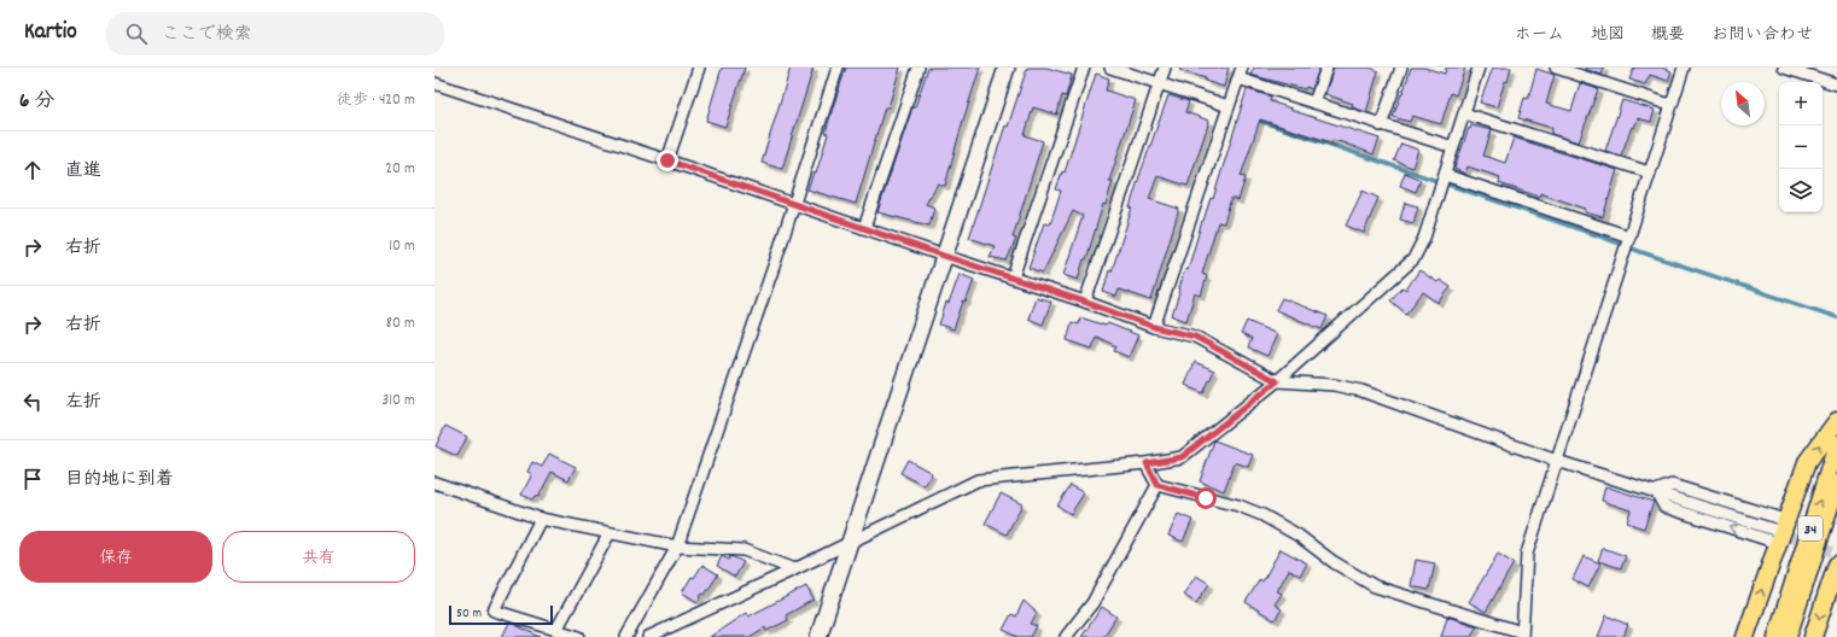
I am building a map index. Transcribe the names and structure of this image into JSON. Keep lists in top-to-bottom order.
{
  "streets": {
    "main road": ["34"]
  },
  "scale_bar": "50 m",
  "north": "top left",
  "page": {
    "header": "Kartio",
    "search": "ここで検索",
    "nav": [
      "ホーム",
      "地図",
      "概要",
      "お問い合わせ"
    ],
    "heading": ["6 分", "徒歩 · 420 m"],
    "map_buttons": ["+", "−"],
    "list": [
      ["直進", "20 m"],
      ["右折", "10 m"],
      ["右折", "80 m"],
      ["左折", "310 m"],
      "目的地に到着"
    ],
    "buttons": ["保存", "共有"],
    "scale": "50 m"
  }
}
